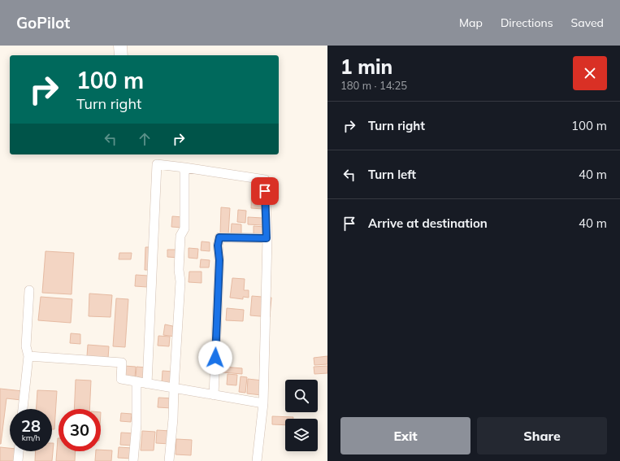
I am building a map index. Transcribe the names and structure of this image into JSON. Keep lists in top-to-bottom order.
{
  "page": {
    "header": "GoPilot",
    "nav": ["Map", "Directions", "Saved"],
    "heading": ["1 min", "180 m · 14:25"],
    "turn": ["100 m", "Turn right"],
    "list": [
      {
        "name": "Turn right",
        "value": "100 m"
      },
      {
        "name": "Turn left",
        "value": "40 m"
      },
      {
        "name": "Arrive at destination",
        "value": "40 m"
      }
    ],
    "speed": "28 km/h",
    "limit": "30",
    "buttons": ["Exit", "Share"]
  }
}
